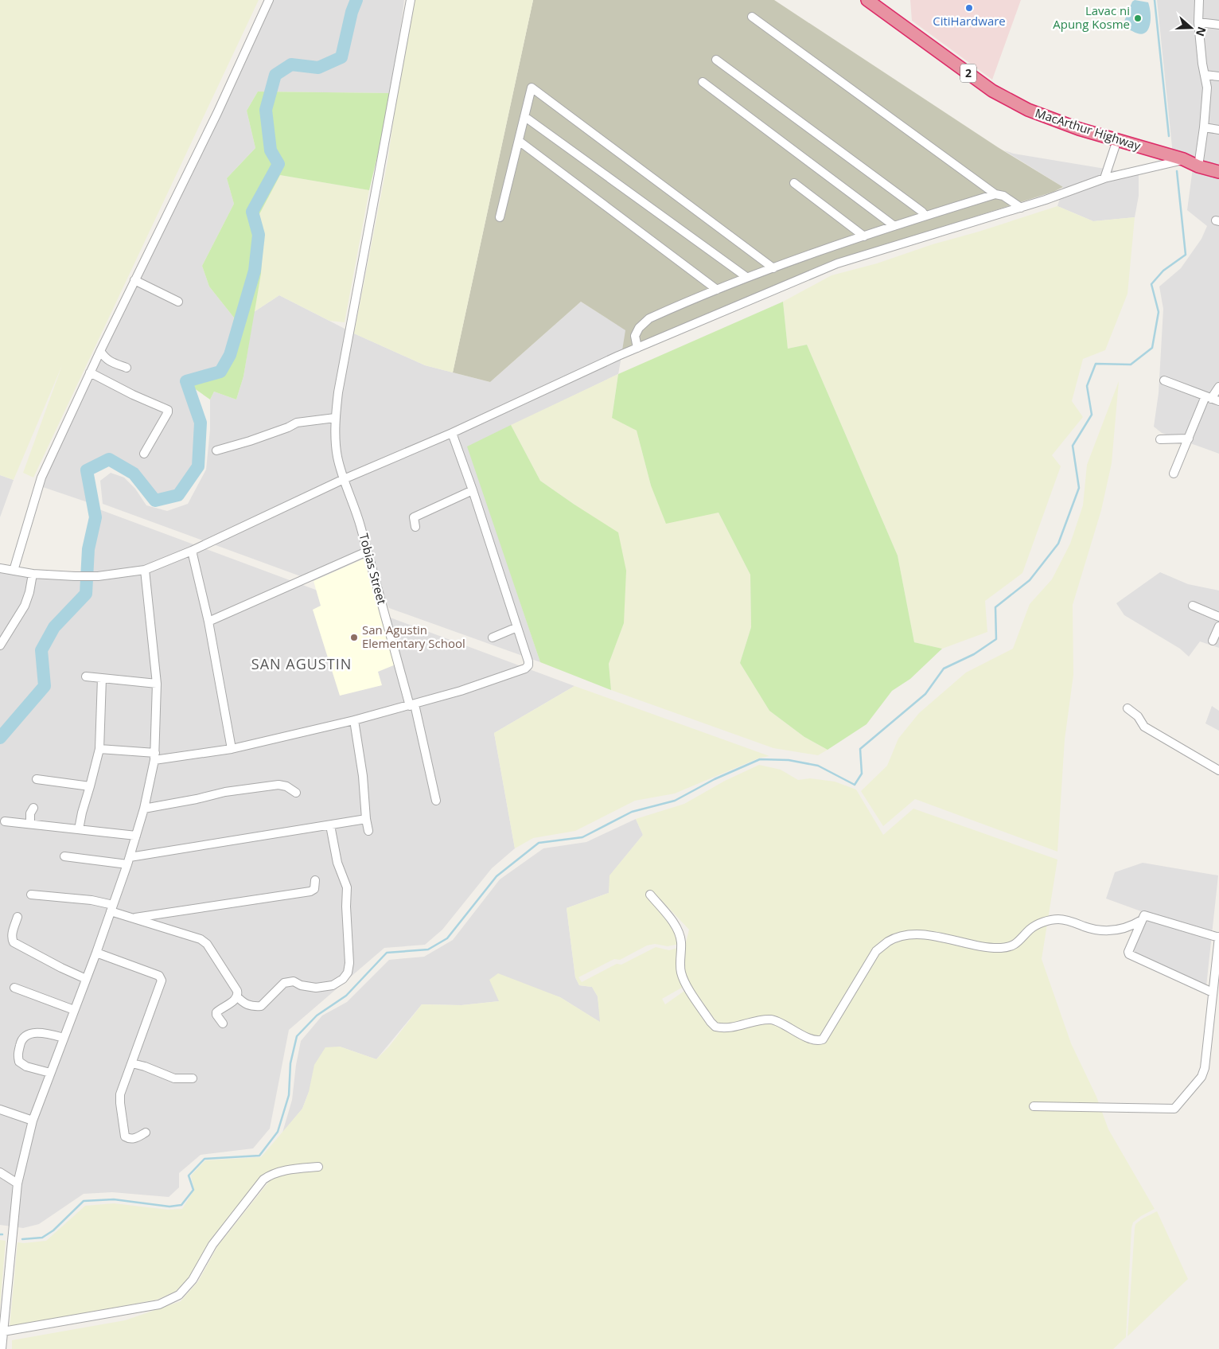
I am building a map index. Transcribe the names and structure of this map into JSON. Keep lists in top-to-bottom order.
{
  "streets": {
    "highway": ["2", "MacArthur Highway"],
    "street": ["Tobias Street"]
  },
  "districts": ["SAN AGUSTIN"],
  "places": ["CitiHardware", "Lavac ni Apung Kosme", "San Agustin Elementary School"],
  "north": "right"
}
